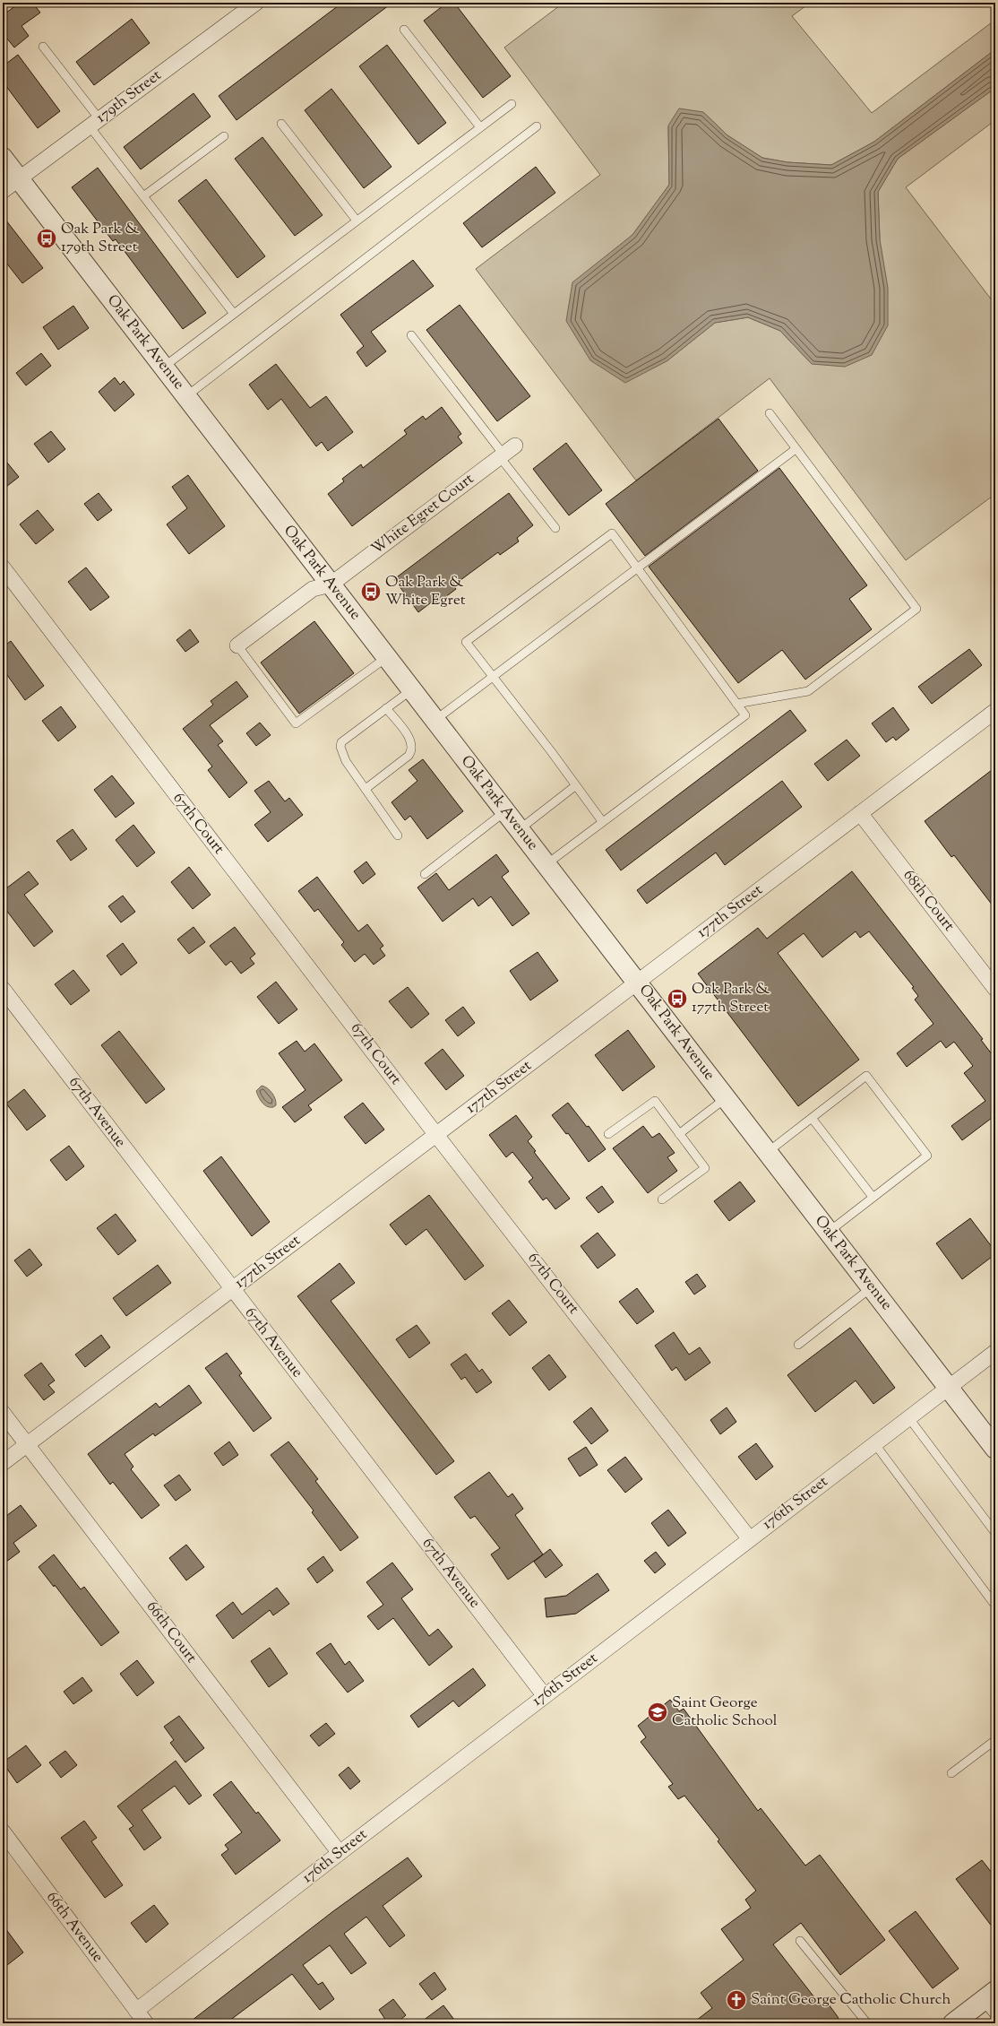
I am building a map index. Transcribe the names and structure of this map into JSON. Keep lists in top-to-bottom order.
{
  "streets": {
    "street": [
      "179th Street",
      "Oak Park Avenue",
      "White Egret Court",
      "67th Court",
      "68th Court",
      "177th Street",
      "67th Avenue",
      "176th Street",
      "66th Court",
      "66th Avenue"
    ]
  },
  "crossings": [
    ["179th Street", "Oak Park Avenue"],
    ["Oak Park Avenue", "White Egret Court"],
    ["Oak Park Avenue", "177th Street"],
    ["Oak Park Avenue", "176th Street"],
    ["67th Court", "177th Street"],
    ["67th Court", "176th Street"],
    ["68th Court", "177th Street"],
    ["177th Street", "67th Avenue"],
    ["177th Street", "66th Court"],
    ["67th Avenue", "176th Street"],
    ["176th Street", "66th Court"],
    ["176th Street", "66th Avenue"]
  ],
  "places": {
    "bus stop": ["Oak Park & 179th Street", "Oak Park & White Egret", "Oak Park & 177th Street"],
    "school or university": ["Saint George Catholic School"],
    "church": ["Saint George Catholic Church"]
  }
}
